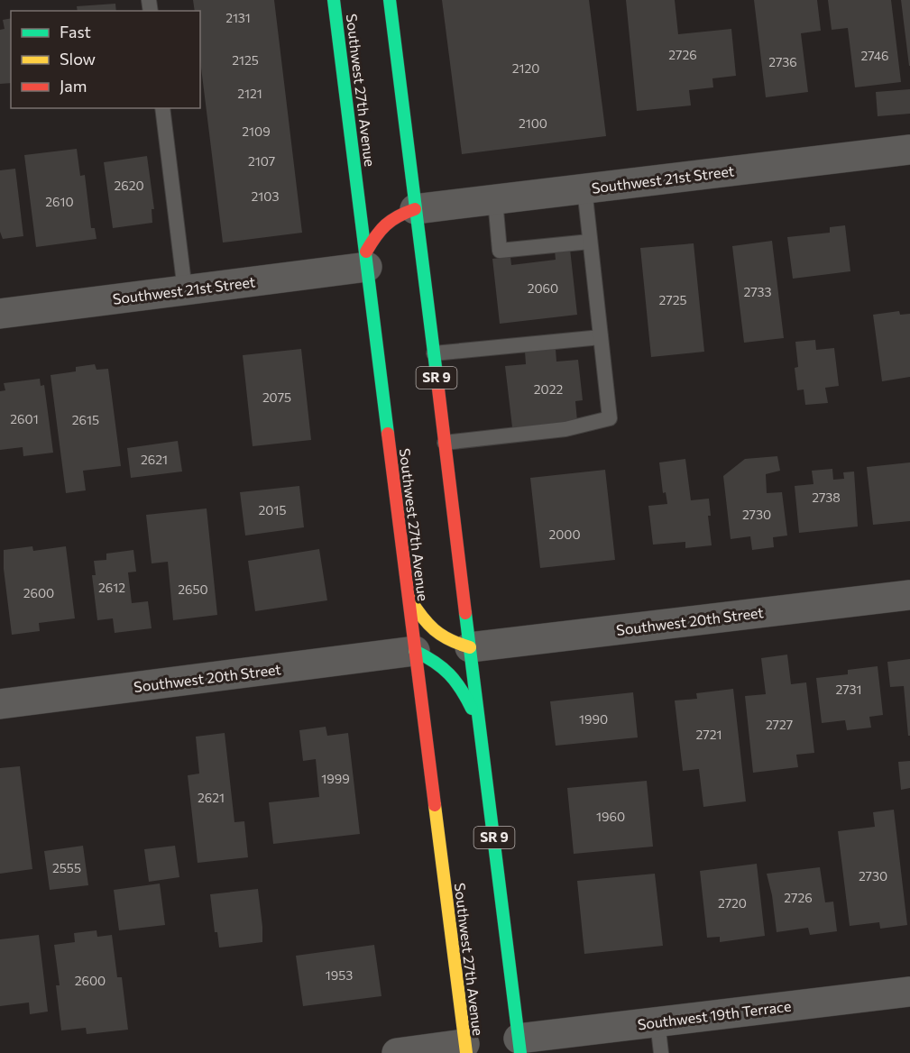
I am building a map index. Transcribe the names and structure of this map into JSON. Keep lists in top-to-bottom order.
{
  "streets": {
    "highway": ["Southwest 27th Avenue", "SR 9"],
    "street": ["Southwest 21st Street", "Southwest 20th Street", "Southwest 19th Terrace"]
  },
  "crossings": [
    ["Southwest 27th Avenue", "Southwest 21st Street"],
    ["Southwest 27th Avenue", "Southwest 20th Street"],
    ["Southwest 21st Street", "SR 9"],
    ["SR 9", "Southwest 20th Street"],
    ["SR 9", "Southwest 19th Terrace"]
  ],
  "house_numbers": [
    "2131",
    "2726",
    "2746",
    "2125",
    "2736",
    "2120",
    "2121",
    "2100",
    "2109",
    "2107",
    "2620",
    "2103",
    "2610",
    "2060",
    "2733",
    "2725",
    "2022",
    "2075",
    "2601",
    "2615",
    "2621",
    "2738",
    "2015",
    "2730",
    "2000",
    "2612",
    "2650",
    "2600",
    "2731",
    "1990",
    "2727",
    "2721",
    "1999",
    "2621",
    "1960",
    "2555",
    "2730",
    "2726",
    "2720",
    "1953",
    "2600"
  ],
  "legend": ["Fast", "Slow", "Jam"]
}
